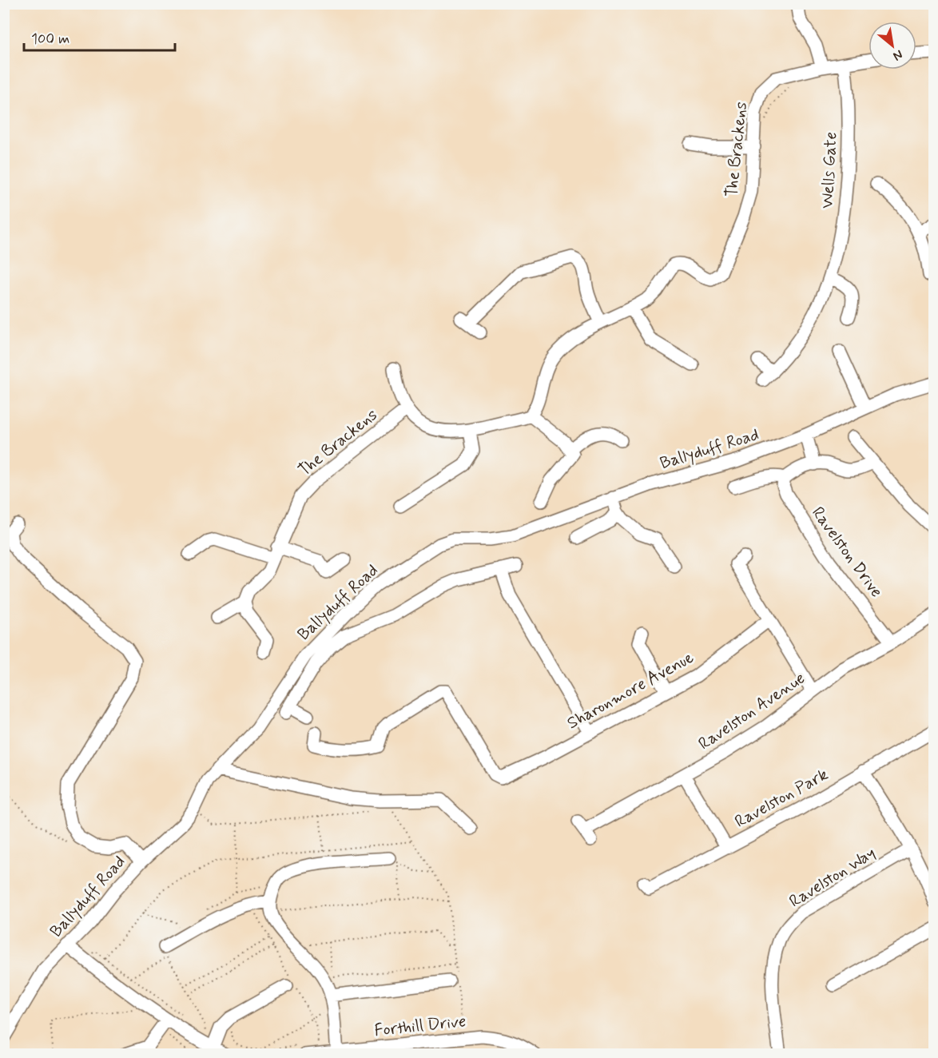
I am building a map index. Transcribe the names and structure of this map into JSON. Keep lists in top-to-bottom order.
{
  "streets": {
    "street": [
      "The Brackens",
      "Wells Gate",
      "Ballyduff Road",
      "Ravelston Drive",
      "Sharonmore Avenue",
      "Ravelston Avenue",
      "Ravelston Park",
      "Ravelston Way",
      "Forthill Drive"
    ]
  },
  "crossings": [
    ["The Brackens", "Wells Gate"],
    ["Ravelston Drive", "Ravelston Avenue"]
  ],
  "scale_bar": "100 m",
  "north": "bottom right"
}
